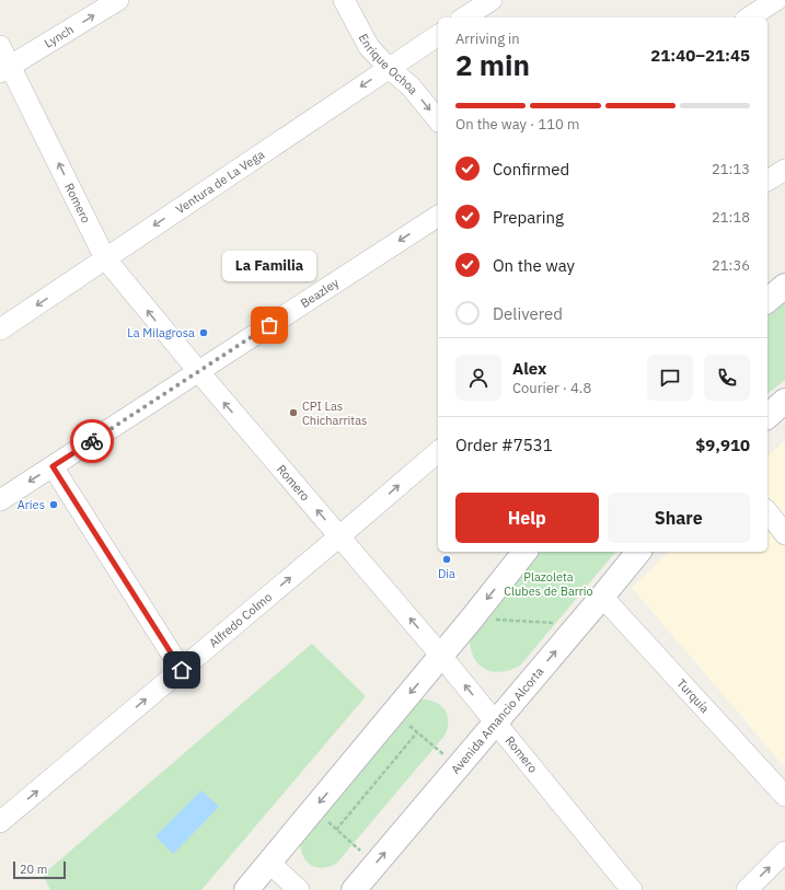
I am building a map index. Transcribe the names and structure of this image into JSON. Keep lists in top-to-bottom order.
{
  "streets": {
    "main road": ["Avenida Amancio Alcorta"],
    "street": [
      "Lynch",
      "Enrique Ochoa",
      "Ventura de La Vega",
      "Romero",
      "Beazley",
      "Alfredo Colmo",
      "Turquía"
    ]
  },
  "crossings": [
    ["Lynch", "Romero"],
    ["Enrique Ochoa", "Ventura de La Vega"],
    ["Ventura de La Vega", "Romero"],
    ["Romero", "Beazley"],
    ["Romero", "Alfredo Colmo"],
    ["Romero", "Avenida Amancio Alcorta"],
    ["Turquía", "Avenida Amancio Alcorta"]
  ],
  "one_way": [
    "Lynch",
    "Enrique Ochoa",
    "Ventura de La Vega",
    "Romero",
    "Beazley",
    "Alfredo Colmo"
  ],
  "parks": ["Plazoleta Clubes de Barrio"],
  "places": [
    "La Familia",
    "La Milagrosa",
    "CPI Las Chicharritas",
    "Aries",
    "Dia"
  ],
  "scale_bar": "20 m",
  "page": {
    "heading": ["2 min", "Arriving in", "21:40–21:45"],
    "panel": [
      "Alex",
      "Courier · 4.8",
      "Order #7531",
      "$9,910"
    ],
    "bar": "On the way · 110 m",
    "list": [
      ["Confirmed", "21:13"],
      ["Preparing", "21:18"],
      ["On the way", "21:36"],
      "Delivered"
    ],
    "bubble": "La Familia",
    "buttons": ["Help", "Share"],
    "scale": "20 m"
  }
}
